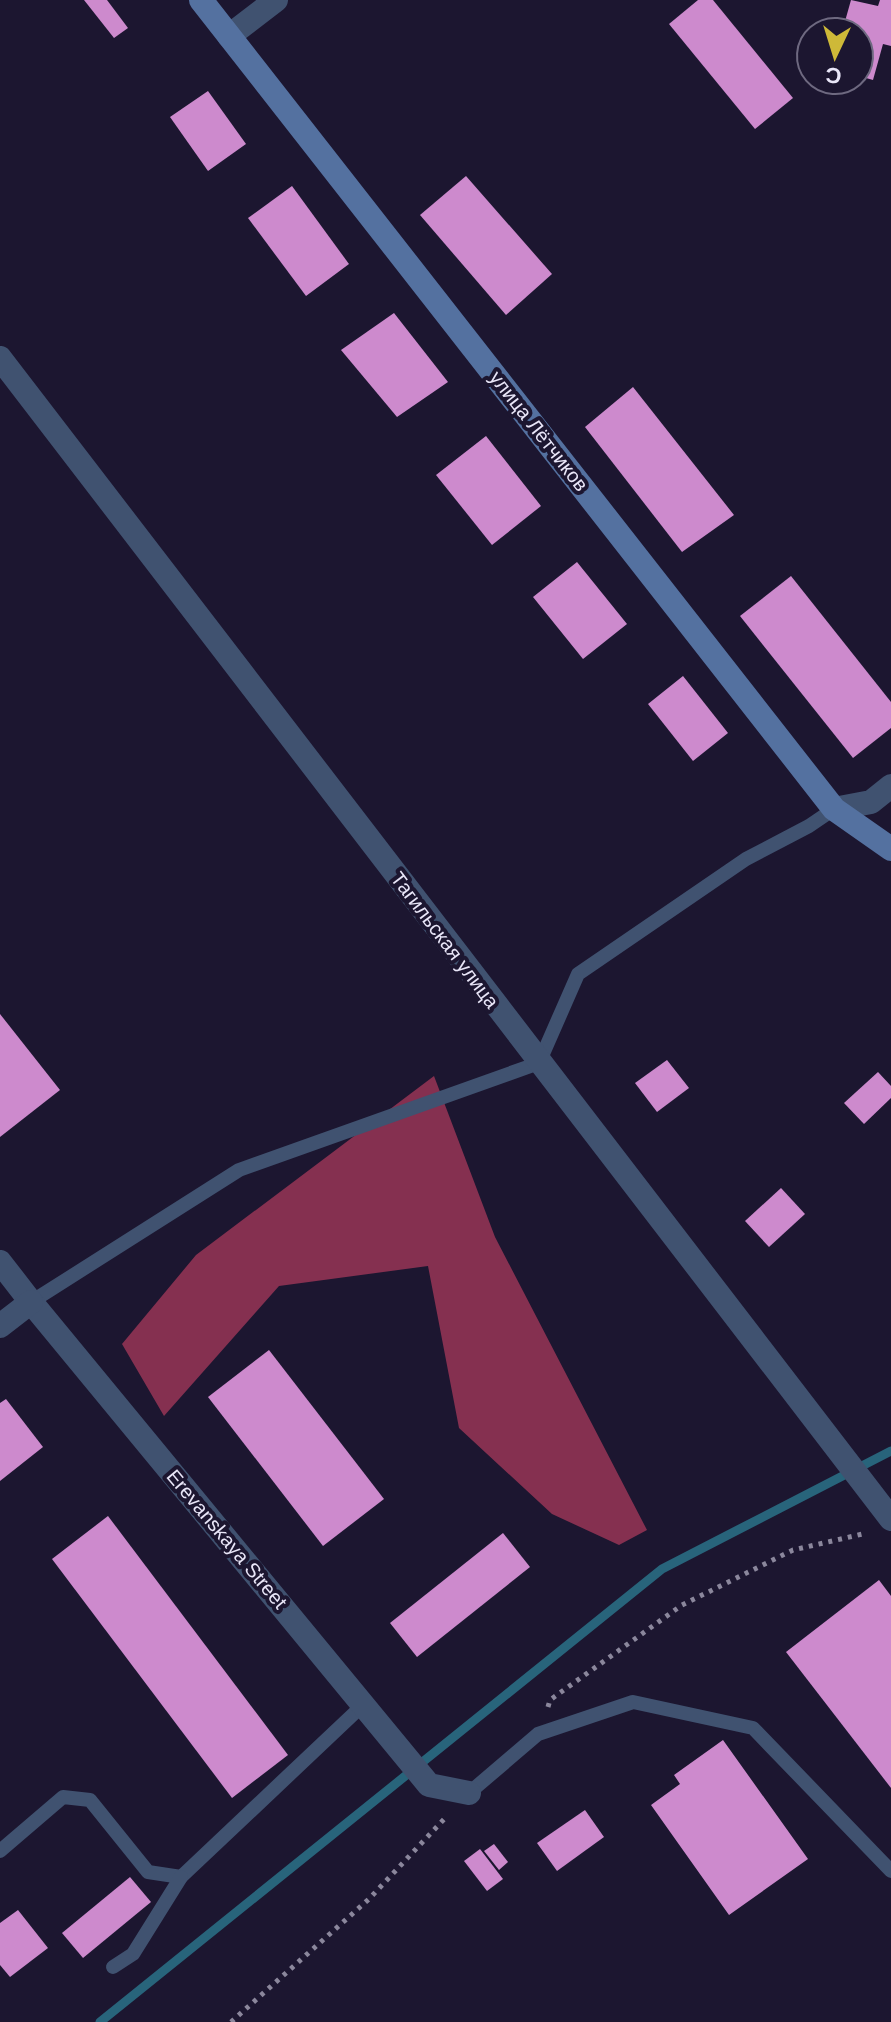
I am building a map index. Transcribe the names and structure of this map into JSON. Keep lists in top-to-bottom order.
{
  "streets": {
    "main road": ["улица Лётчиков"],
    "street": ["Тагильская улица", "Erevanskaya Street"]
  },
  "north": "bottom"
}
